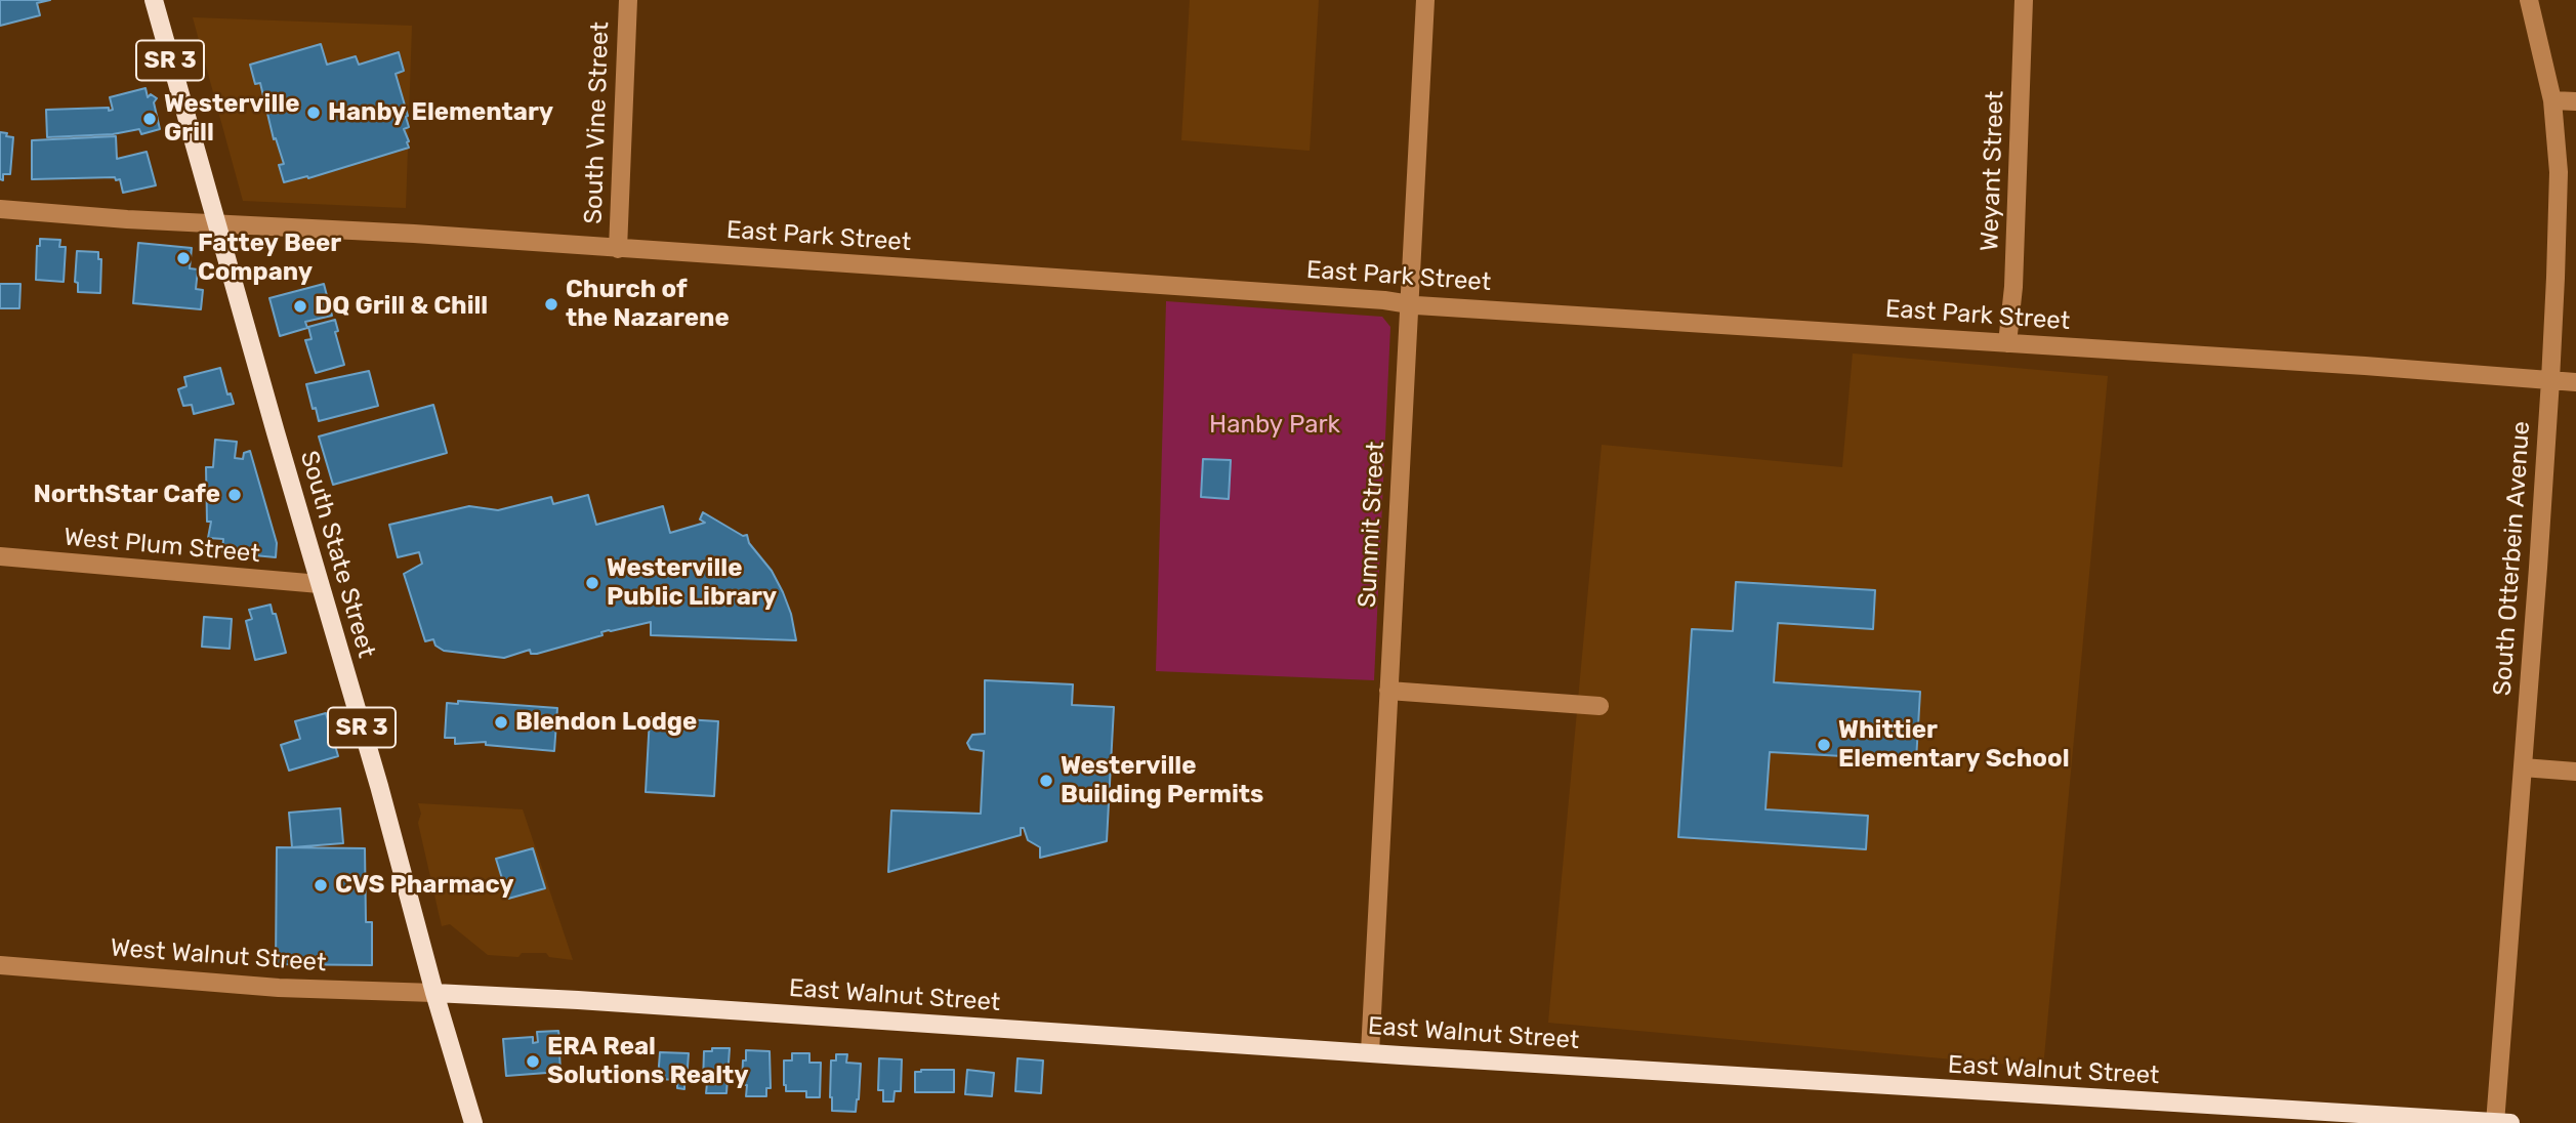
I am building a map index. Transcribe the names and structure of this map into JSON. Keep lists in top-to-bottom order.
{
  "streets": {
    "main road": ["SR 3", "South State Street", "East Walnut Street"],
    "street": [
      "South Vine Street",
      "Weyant Street",
      "East Park Street",
      "Summit Street",
      "West Plum Street",
      "South Otterbein Avenue",
      "West Walnut Street"
    ]
  },
  "crossings": [
    ["South Vine Street", "East Park Street"],
    ["Weyant Street", "East Park Street"],
    ["East Park Street", "Summit Street"],
    ["East Park Street", "South State Street"],
    ["East Park Street", "South Otterbein Avenue"],
    ["Summit Street", "East Walnut Street"],
    ["West Plum Street", "South State Street"],
    ["South State Street", "West Walnut Street"],
    ["South State Street", "East Walnut Street"],
    ["South Otterbein Avenue", "East Walnut Street"],
    ["West Walnut Street", "East Walnut Street"]
  ],
  "parks": ["Hanby Park"],
  "places": [
    "Hanby Elementary",
    "Westerville Grill",
    "Fattey Beer Company",
    "Church of the Nazarene",
    "DQ Grill & Chill",
    "NorthStar Cafe",
    "Westerville Public Library",
    "Blendon Lodge",
    "Whittier Elementary School",
    "Westerville Building Permits",
    "CVS Pharmacy",
    "ERA Real Solutions Realty"
  ]
}
